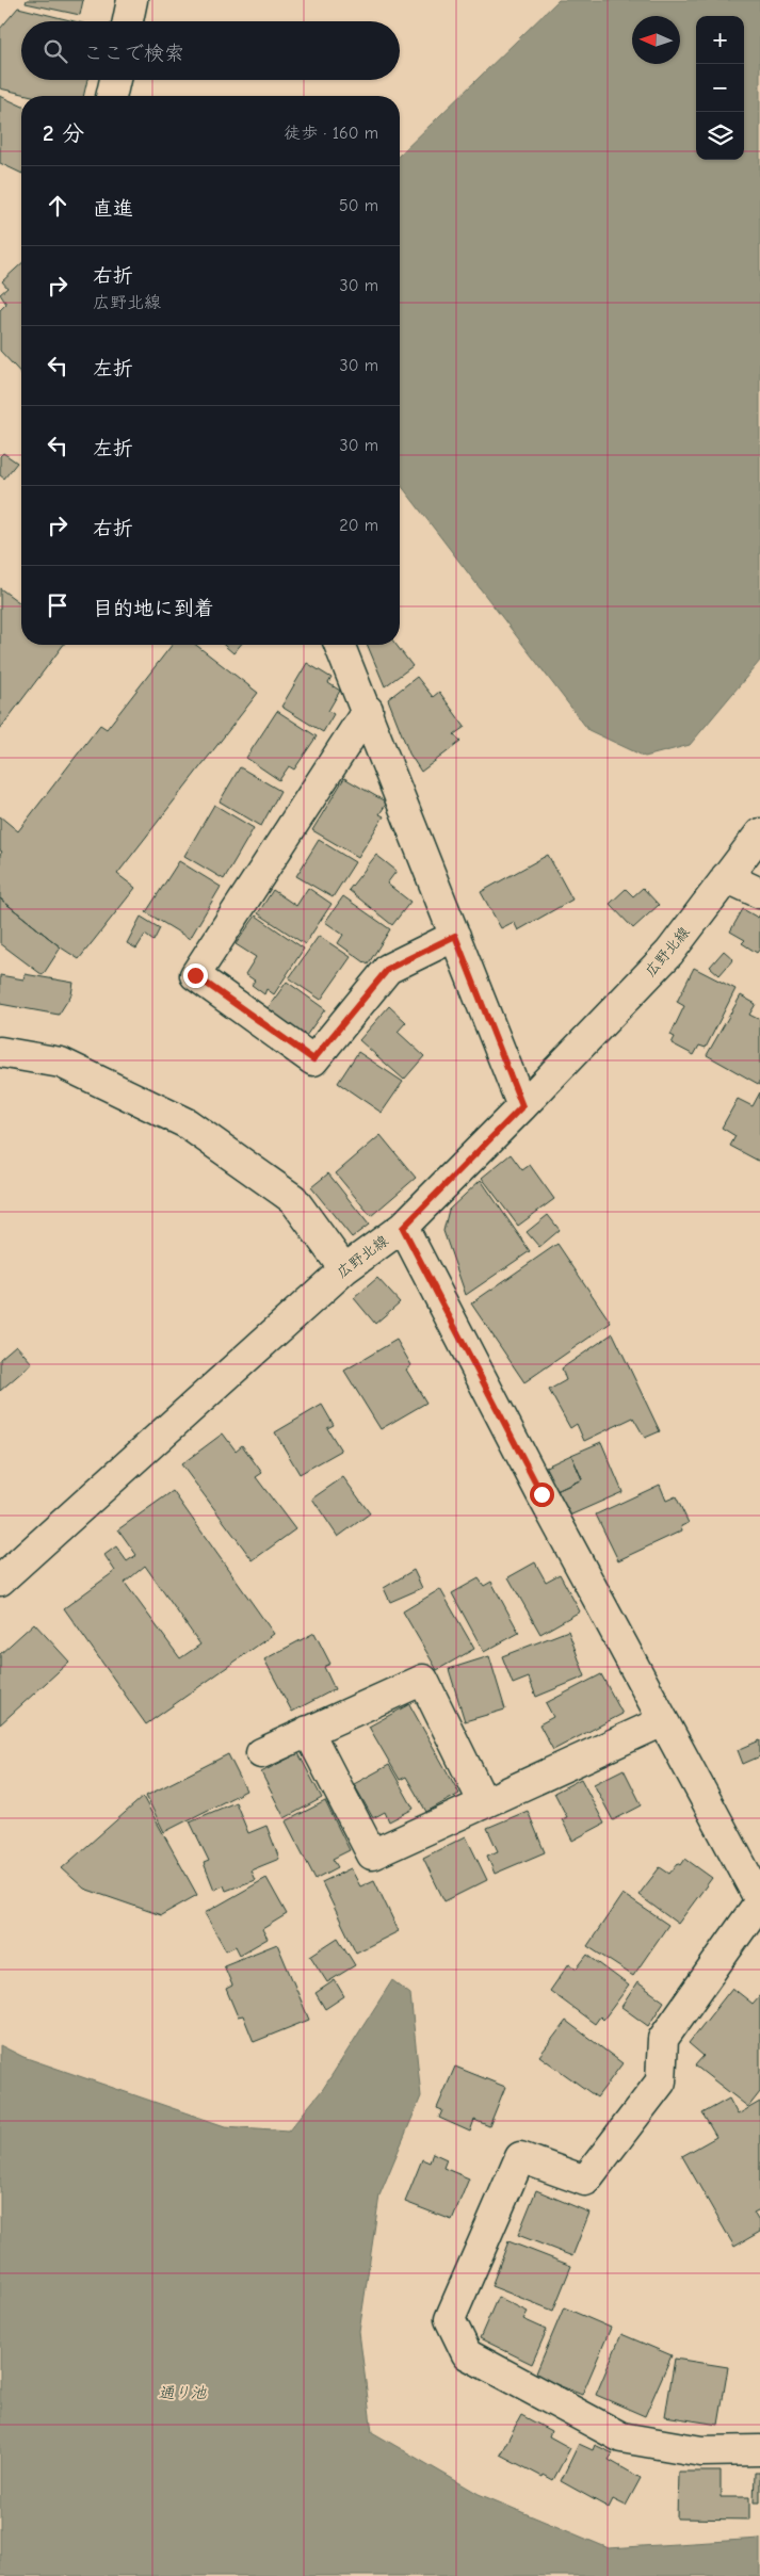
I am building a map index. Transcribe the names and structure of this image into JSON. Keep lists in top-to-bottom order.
{
  "streets": {
    "street": ["広野北線"]
  },
  "water": ["通り池"],
  "north": "left",
  "page": {
    "map_buttons": ["+", "−"],
    "search": "ここで検索",
    "heading": ["2 分", "徒歩 · 160 m"],
    "list": [
      ["直進", "50 m"],
      ["右折", "広野北線", "30 m"],
      ["左折", "30 m"],
      ["左折", "30 m"],
      ["右折", "20 m"],
      "目的地に到着"
    ]
  }
}
